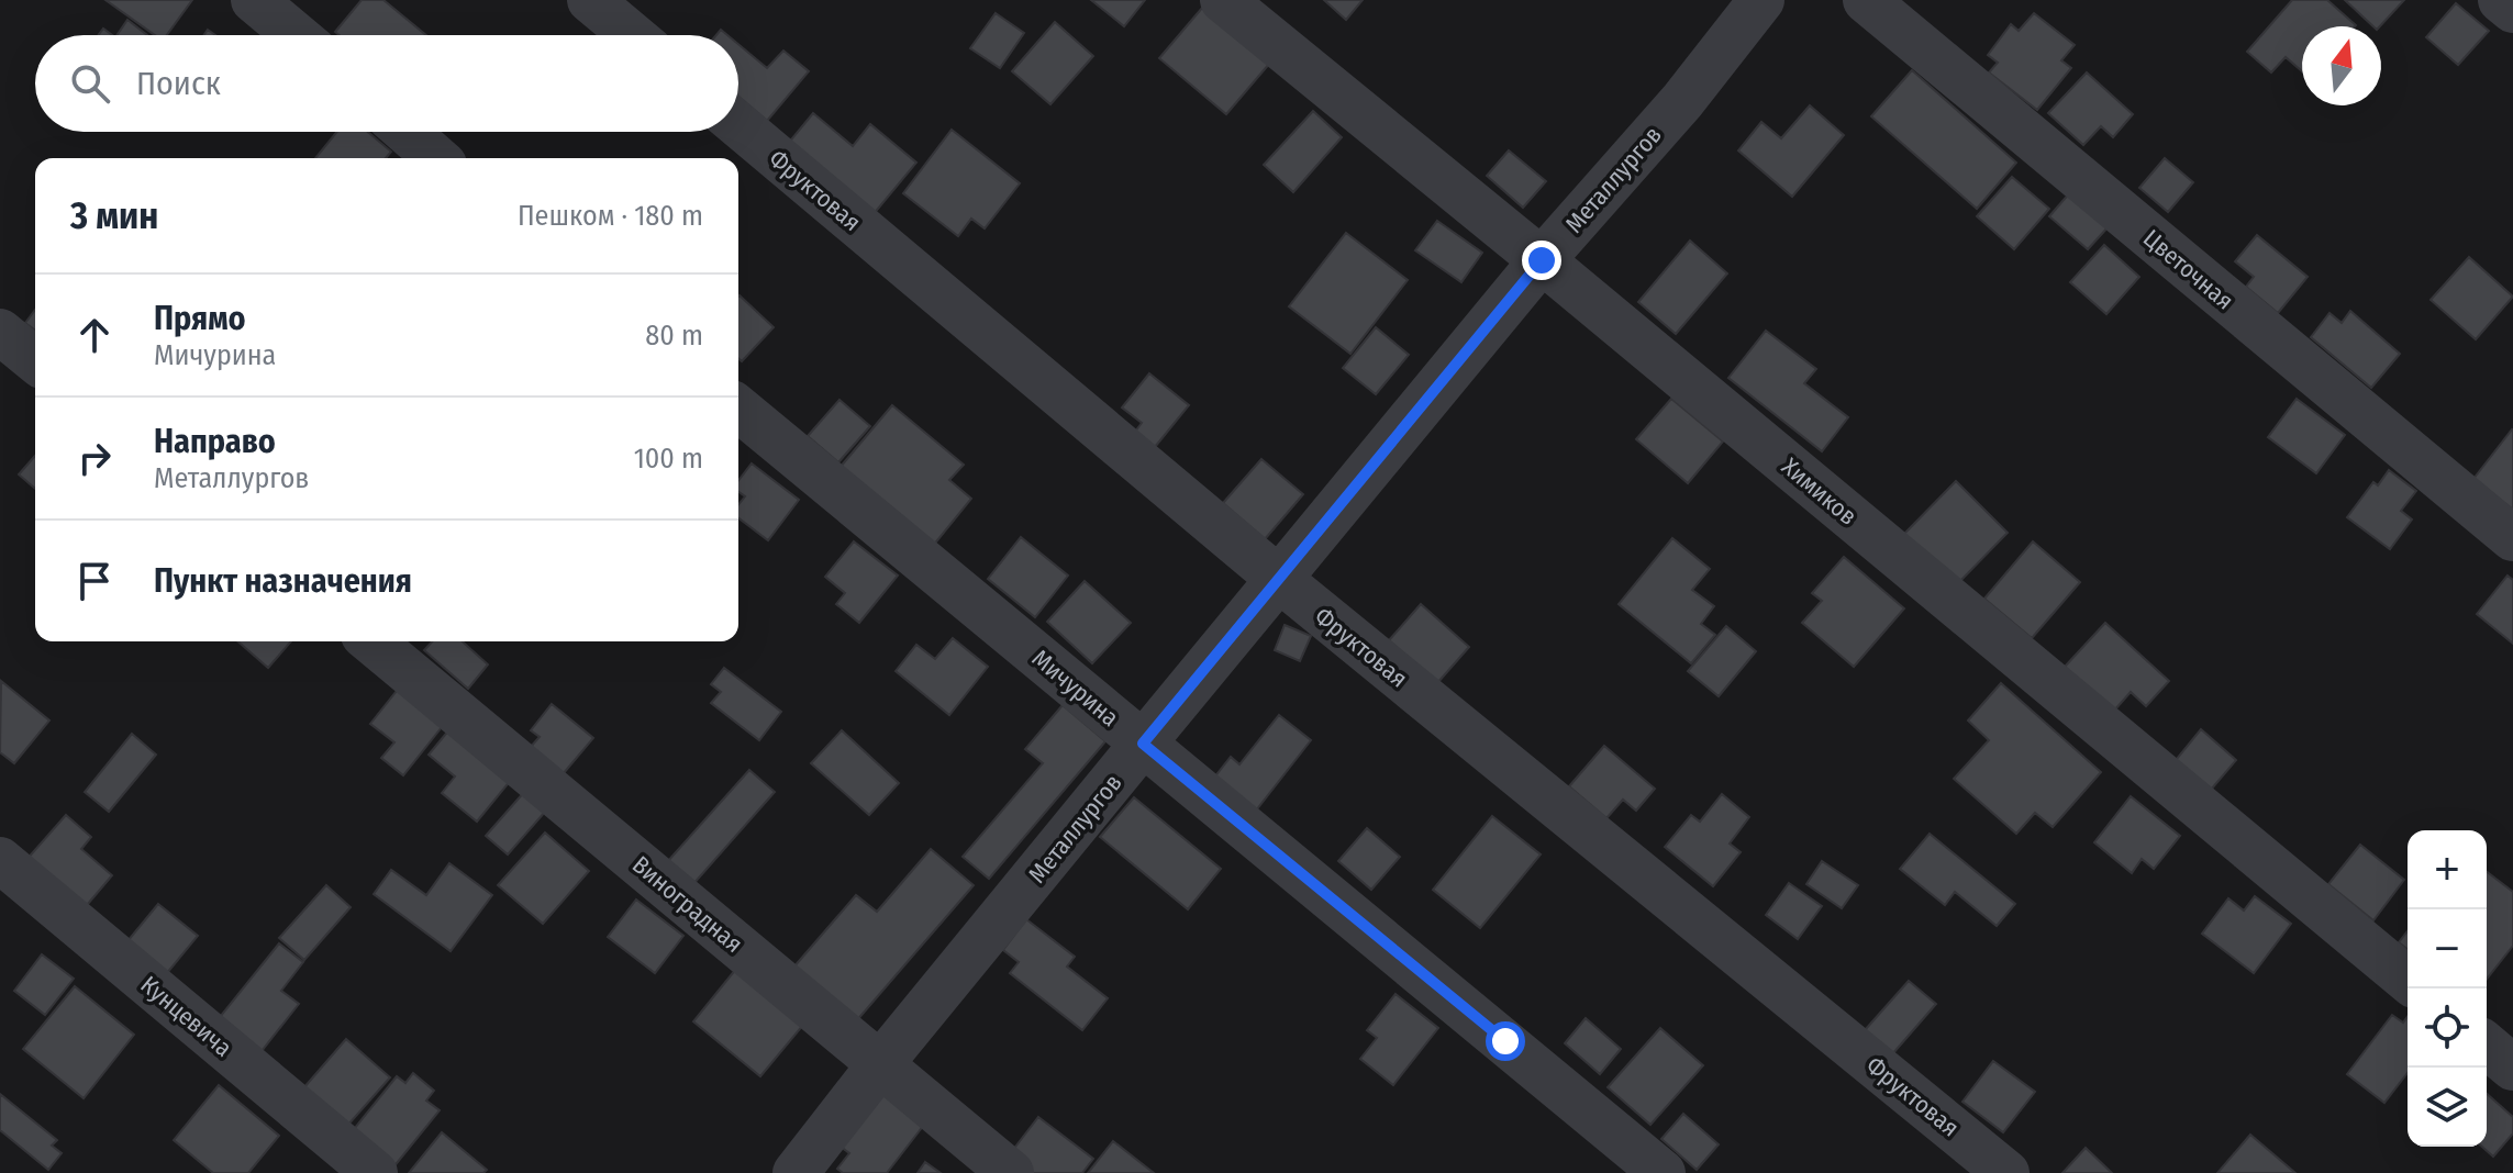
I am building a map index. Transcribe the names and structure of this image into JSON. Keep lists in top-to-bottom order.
{
  "streets": {
    "street": [
      "Металлургов",
      "Фруктовая",
      "Цветочная",
      "Химиков",
      "Мичурина",
      "Виноградная",
      "Кунцевича"
    ]
  },
  "crossings": [
    ["Металлургов", "Фруктовая"],
    ["Металлургов", "Химиков"],
    ["Металлургов", "Мичурина"],
    ["Металлургов", "Виноградная"]
  ],
  "north": "top",
  "page": {
    "search": "Поиск",
    "heading": ["3 мин", "Пешком · 180 m"],
    "list": [
      ["Прямо", "Мичурина", "80 m"],
      ["Направо", "Металлургов", "100 m"],
      "Пункт назначения"
    ],
    "map_buttons": ["+", "−"]
  }
}
